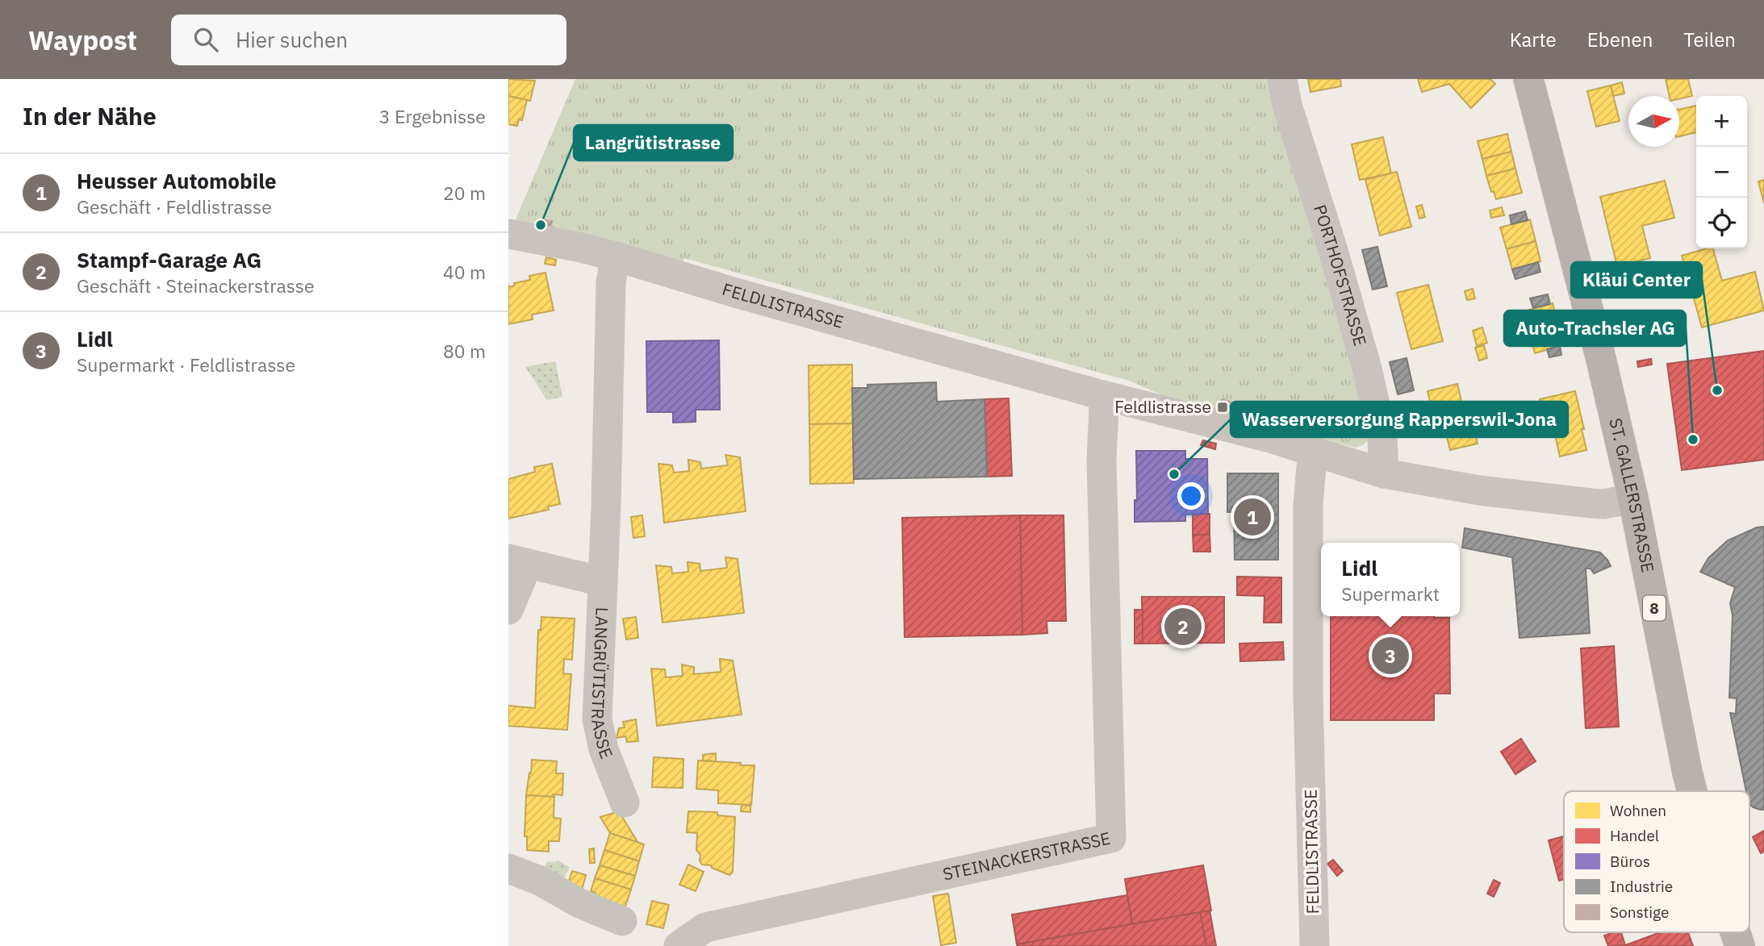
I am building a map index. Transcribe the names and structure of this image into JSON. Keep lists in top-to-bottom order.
{
  "streets": {
    "main road": ["ST. GALLERSTRASSE", "8"],
    "street": [
      "PORTHOFSTRASSE",
      "FELDLISTRASSE",
      "LANGRÜTISTRASSE",
      "STEINACKERSTRASSE"
    ]
  },
  "crossings": [
    ["PORTHOFSTRASSE", "FELDLISTRASSE"],
    ["FELDLISTRASSE", "ST. GALLERSTRASSE"],
    ["FELDLISTRASSE", "LANGRÜTISTRASSE"],
    ["FELDLISTRASSE", "STEINACKERSTRASSE"]
  ],
  "places": {
    "other": [
      "Langrütistrasse",
      "Kläui Center",
      "Auto-Trachsler AG",
      "Wasserversorgung Rapperswil-Jona"
    ],
    "transit": ["Feldlistrasse"]
  },
  "legend": [
    "Wohnen",
    "Handel",
    "Büros",
    "Industrie",
    "Sonstige"
  ],
  "north": "right",
  "page": {
    "header": "Waypost",
    "search": "Hier suchen",
    "nav": ["Karte", "Ebenen", "Teilen"],
    "heading": ["In der Nähe", "3 Ergebnisse"],
    "map_buttons": ["+", "−"],
    "list": [
      {
        "mark": "1",
        "name": "Heusser Automobile",
        "note": "Geschäft · Feldlistrasse",
        "value": "20 m"
      },
      {
        "mark": "2",
        "name": "Stampf-Garage AG",
        "note": "Geschäft · Steinackerstrasse",
        "value": "40 m"
      },
      {
        "mark": "3",
        "name": "Lidl",
        "note": "Supermarkt · Feldlistrasse",
        "value": "80 m"
      }
    ],
    "pins": ["1", "2", "3"],
    "popup": ["Lidl", "Supermarkt"]
  }
}
